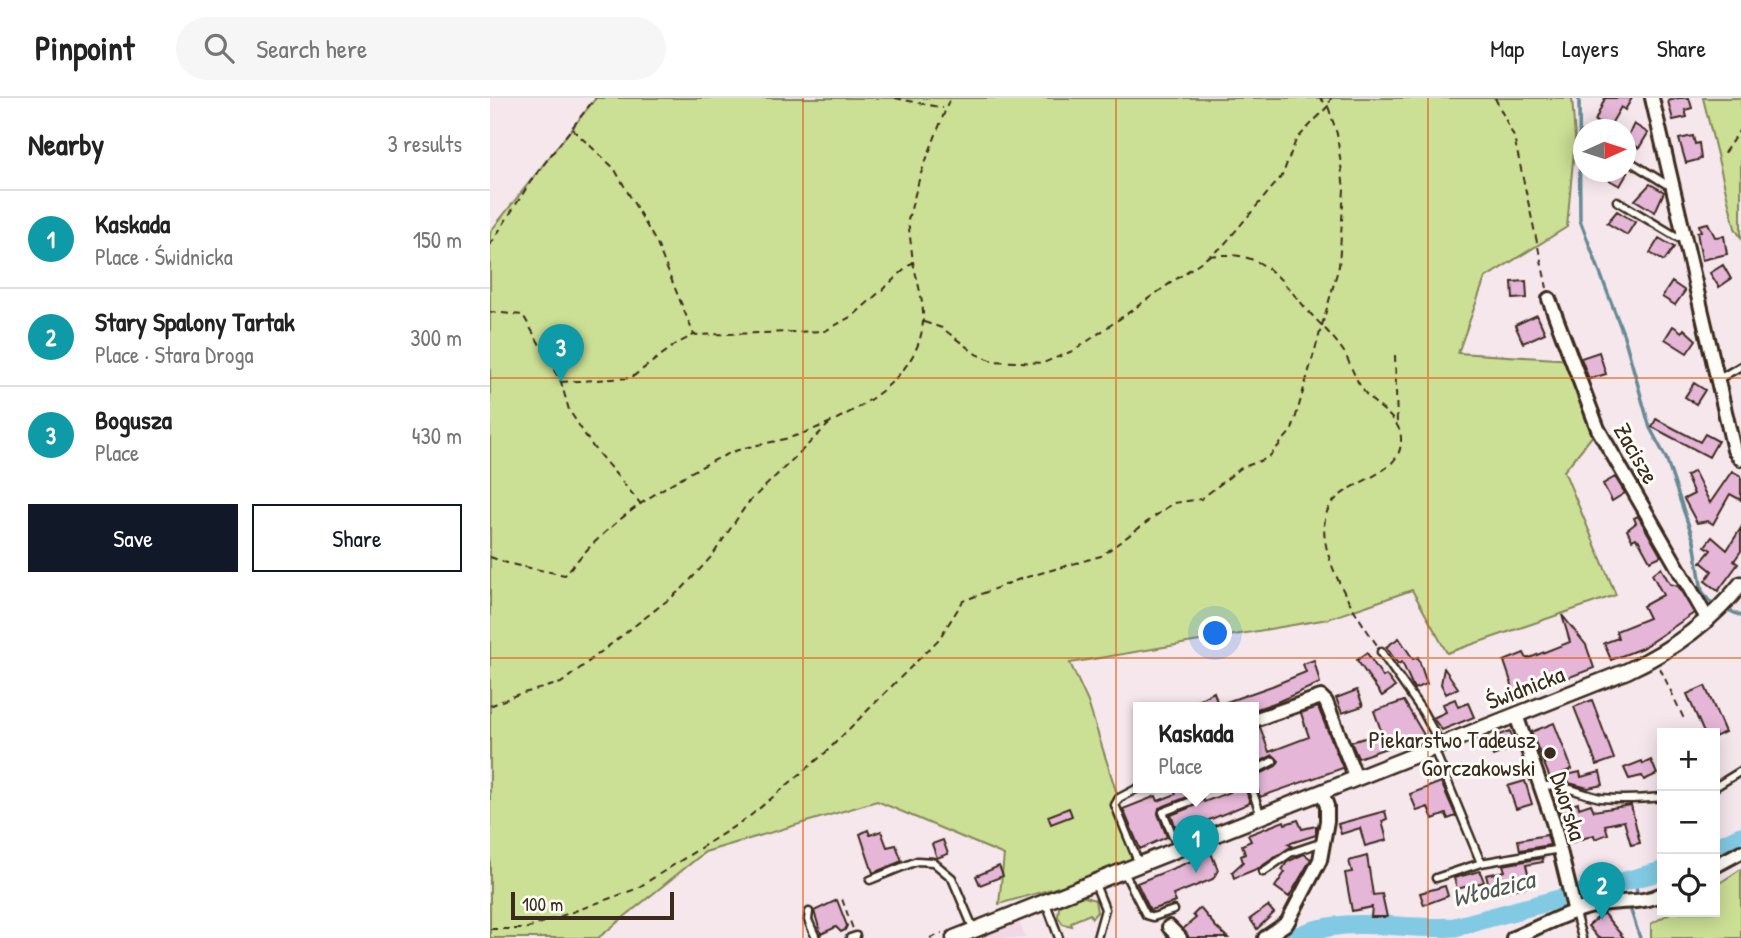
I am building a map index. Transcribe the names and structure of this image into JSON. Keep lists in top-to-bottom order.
{
  "streets": {
    "street": ["Zacisze", "Świdnicka", "Dworska"]
  },
  "crossings": [
    ["Zacisze", "Świdnicka"],
    ["Świdnicka", "Dworska"]
  ],
  "water": ["Włodzica"],
  "places": ["Piekarstwo Tadeusz Gorczakowski"],
  "scale_bar": "100 m",
  "north": "right",
  "page": {
    "header": "Pinpoint",
    "search": "Search here",
    "nav": ["Map", "Layers", "Share"],
    "heading": ["Nearby", "3 results"],
    "list": [
      {
        "mark": "1",
        "name": "Kaskada",
        "note": "Place · Świdnicka",
        "value": "150 m"
      },
      {
        "mark": "2",
        "name": "Stary Spalony Tartak",
        "note": "Place · Stara Droga",
        "value": "300 m"
      },
      {
        "mark": "3",
        "name": "Bogusza",
        "note": "Place",
        "value": "430 m"
      }
    ],
    "pins": ["3", "1", "2"],
    "buttons": ["Save", "Share"],
    "popup": ["Kaskada", "Place"],
    "map_buttons": ["+", "−"],
    "scale": "100 m"
  }
}
